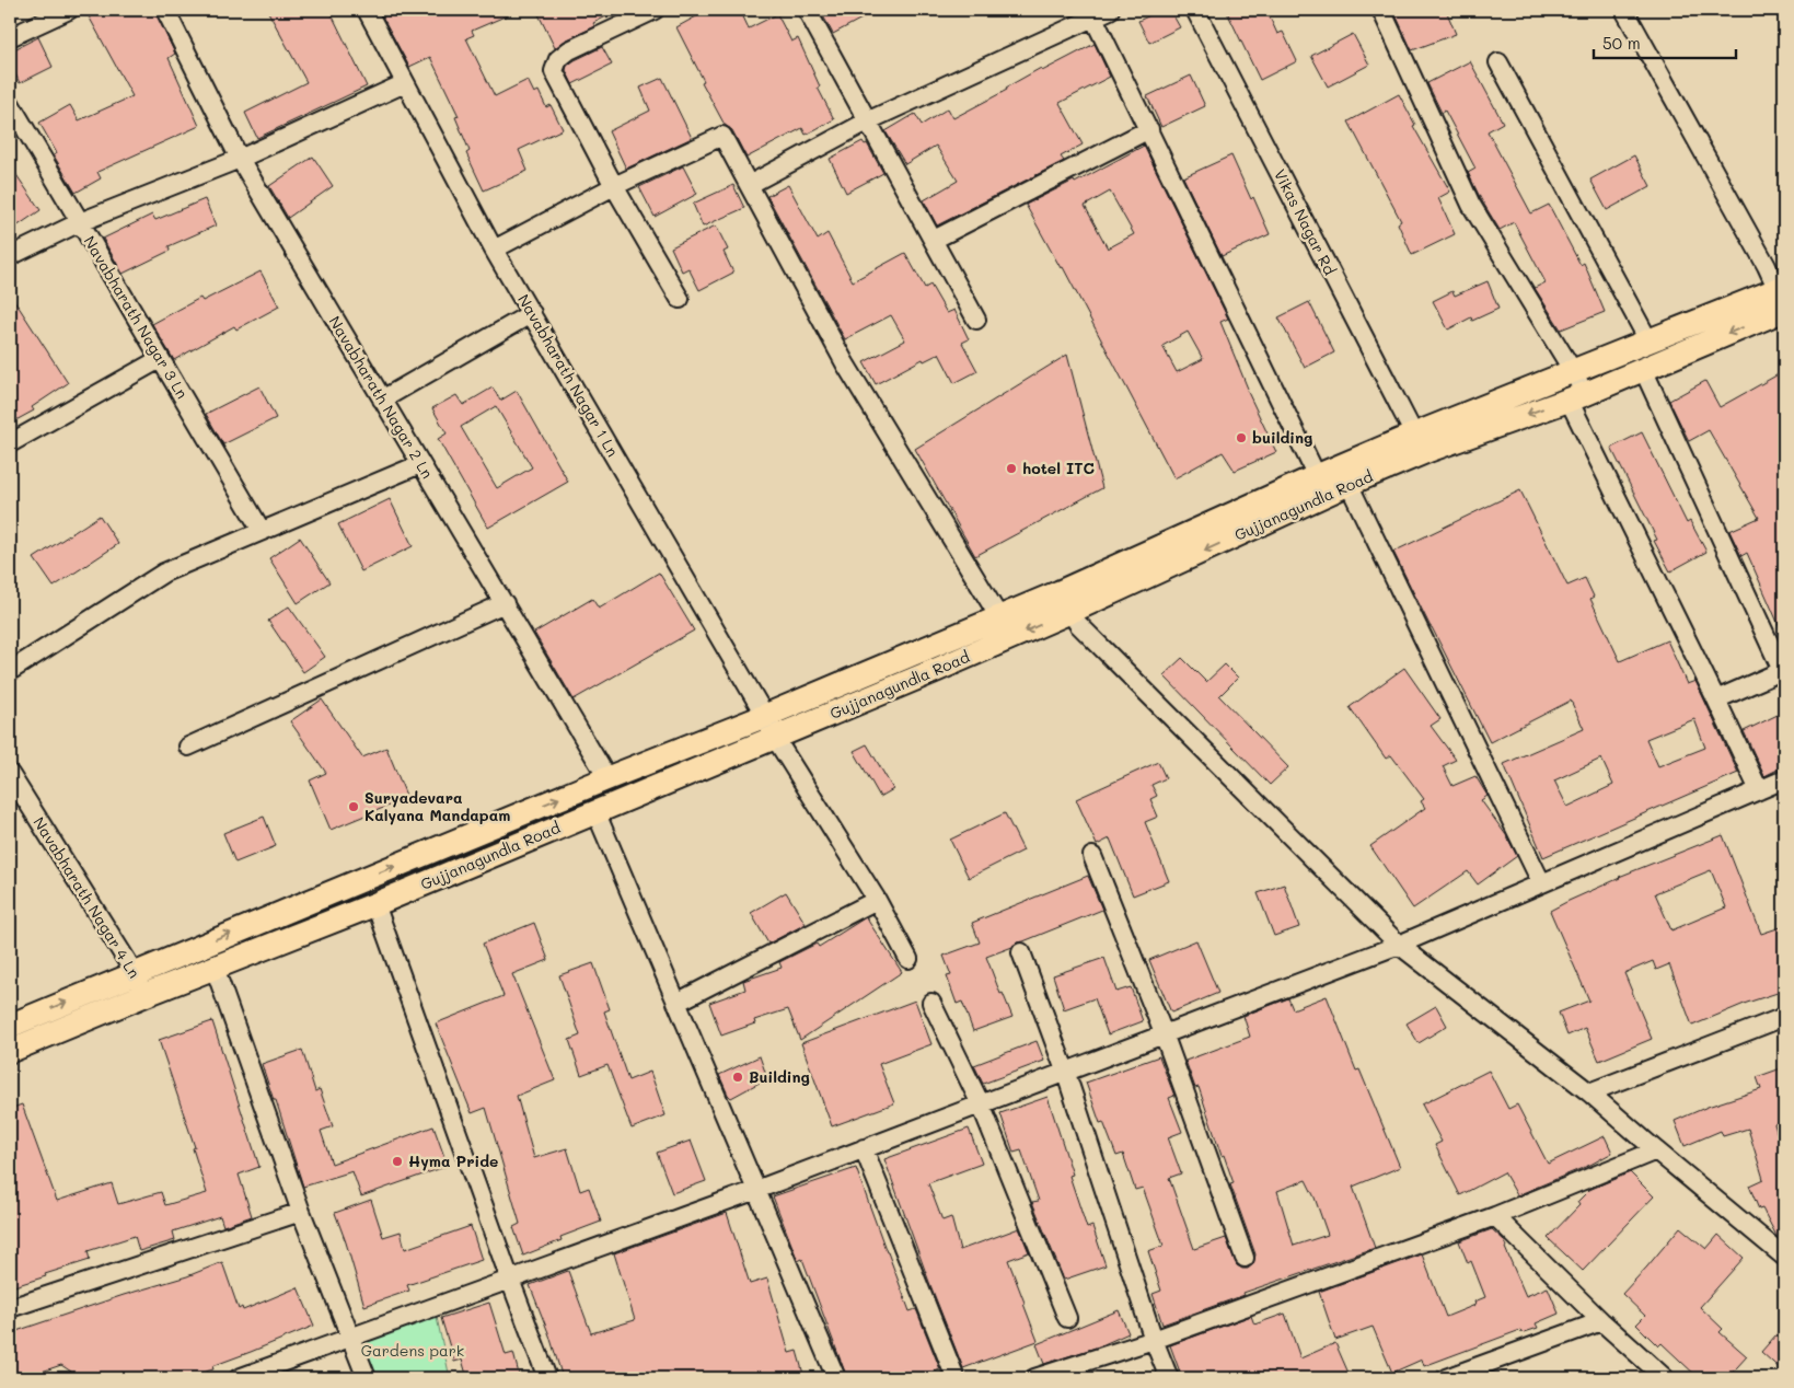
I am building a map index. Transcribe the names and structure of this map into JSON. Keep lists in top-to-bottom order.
{
  "streets": {
    "main road": ["Gujjanagundla Road"],
    "street": [
      "Vikas Nagar Rd",
      "Navabharath Nagar 3 Ln",
      "Navabharath Nagar 1 Ln",
      "Navabharath Nagar 2 Ln",
      "Navabharath Nagar 4 Ln"
    ]
  },
  "crossings": [
    ["Vikas Nagar Rd", "Gujjanagundla Road"],
    ["Navabharath Nagar 1 Ln", "Gujjanagundla Road"],
    ["Navabharath Nagar 2 Ln", "Gujjanagundla Road"],
    ["Gujjanagundla Road", "Navabharath Nagar 4 Ln"]
  ],
  "parks": ["Gardens park"],
  "places": [
    "building",
    "hotel ITC",
    "Suryadevara Kalyana Mandapam",
    "Building",
    "Hyma Pride"
  ],
  "scale_bar": "50 m"
}
